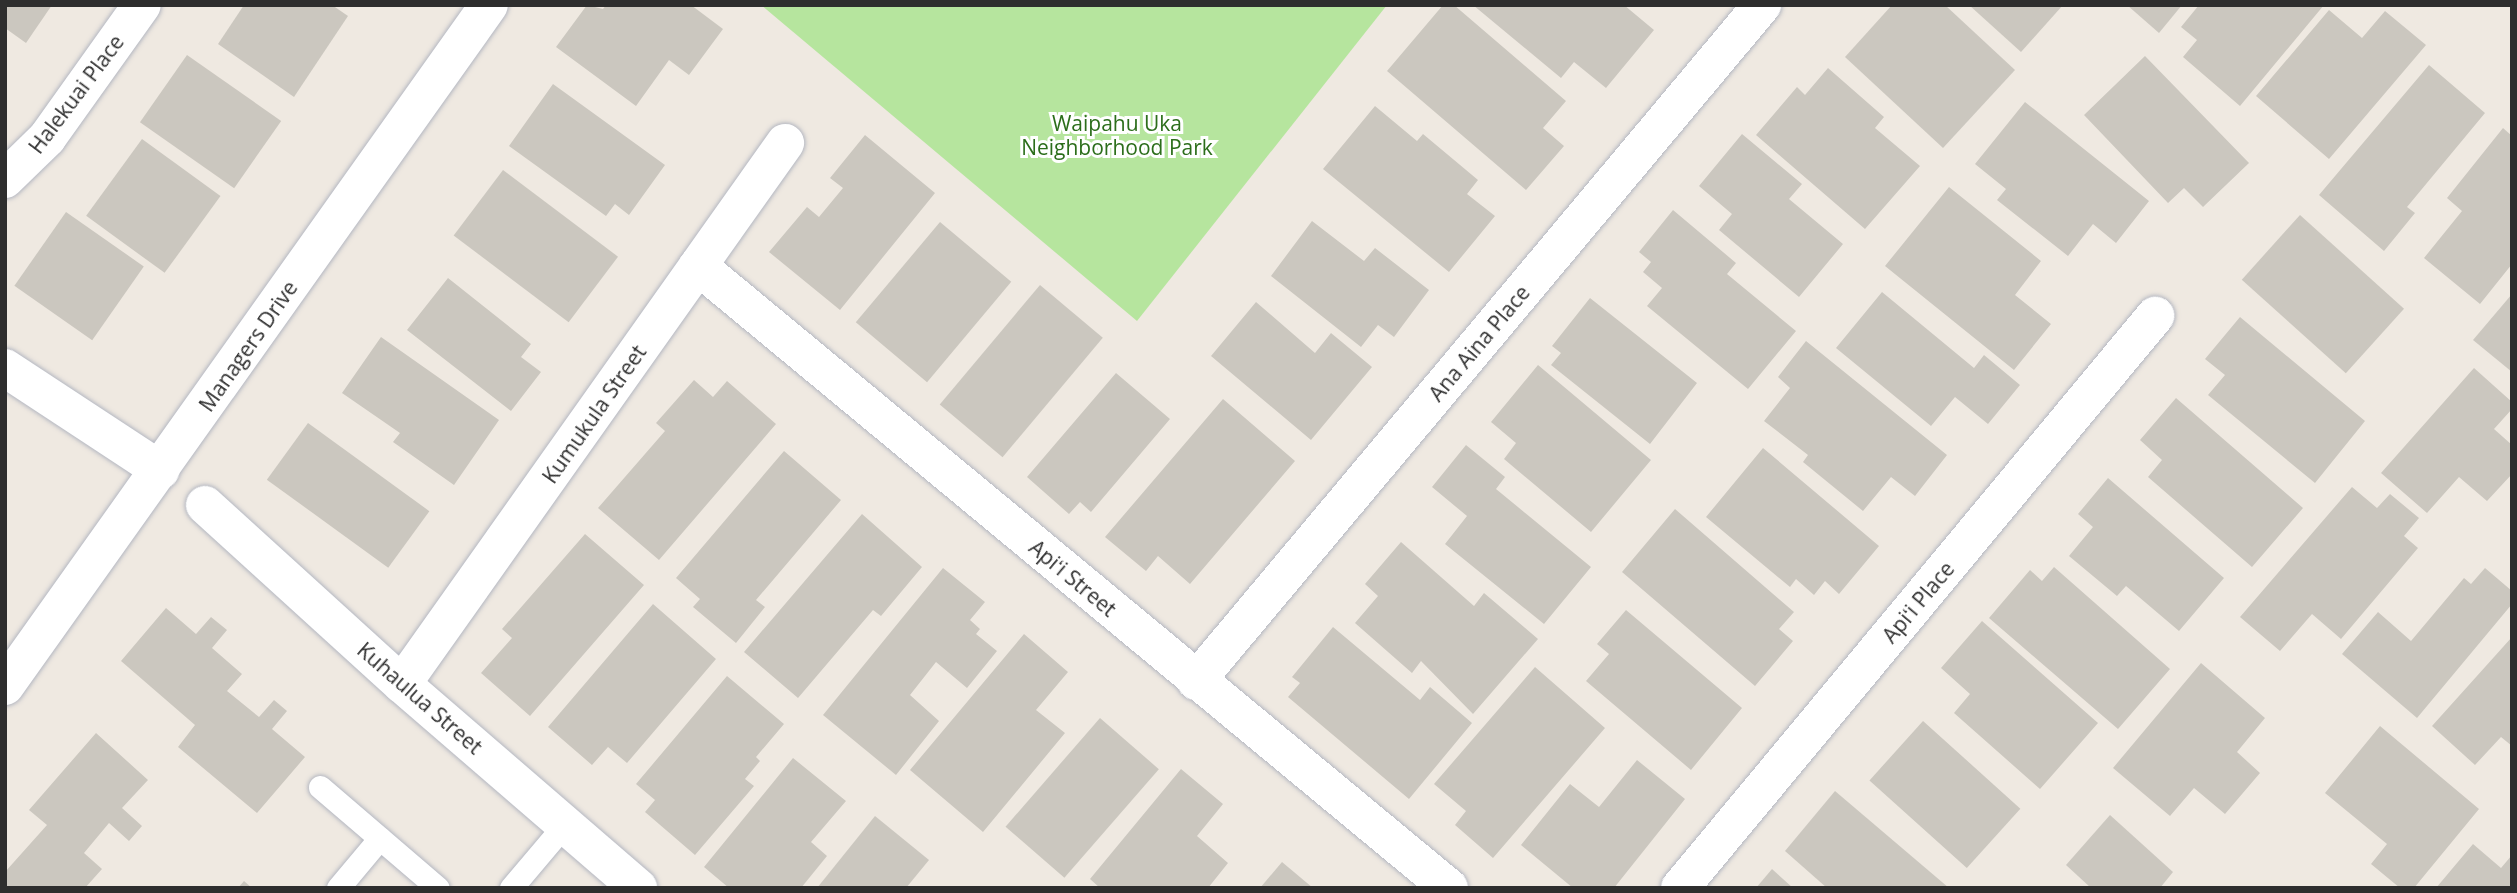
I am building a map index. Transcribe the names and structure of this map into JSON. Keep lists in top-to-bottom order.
{
  "streets": {
    "street": [
      "Halekuai Place",
      "Ana Aina Place",
      "Managers Drive",
      "Kumukula Street",
      "Apiʻi Street",
      "Apiʻi Place",
      "Kuhaulua Street"
    ]
  },
  "crossings": [
    ["Ana Aina Place", "Apiʻi Street"],
    ["Kumukula Street", "Apiʻi Street"],
    ["Kumukula Street", "Kuhaulua Street"]
  ],
  "parks": ["Waipahu Uka Neighborhood Park"]
}
